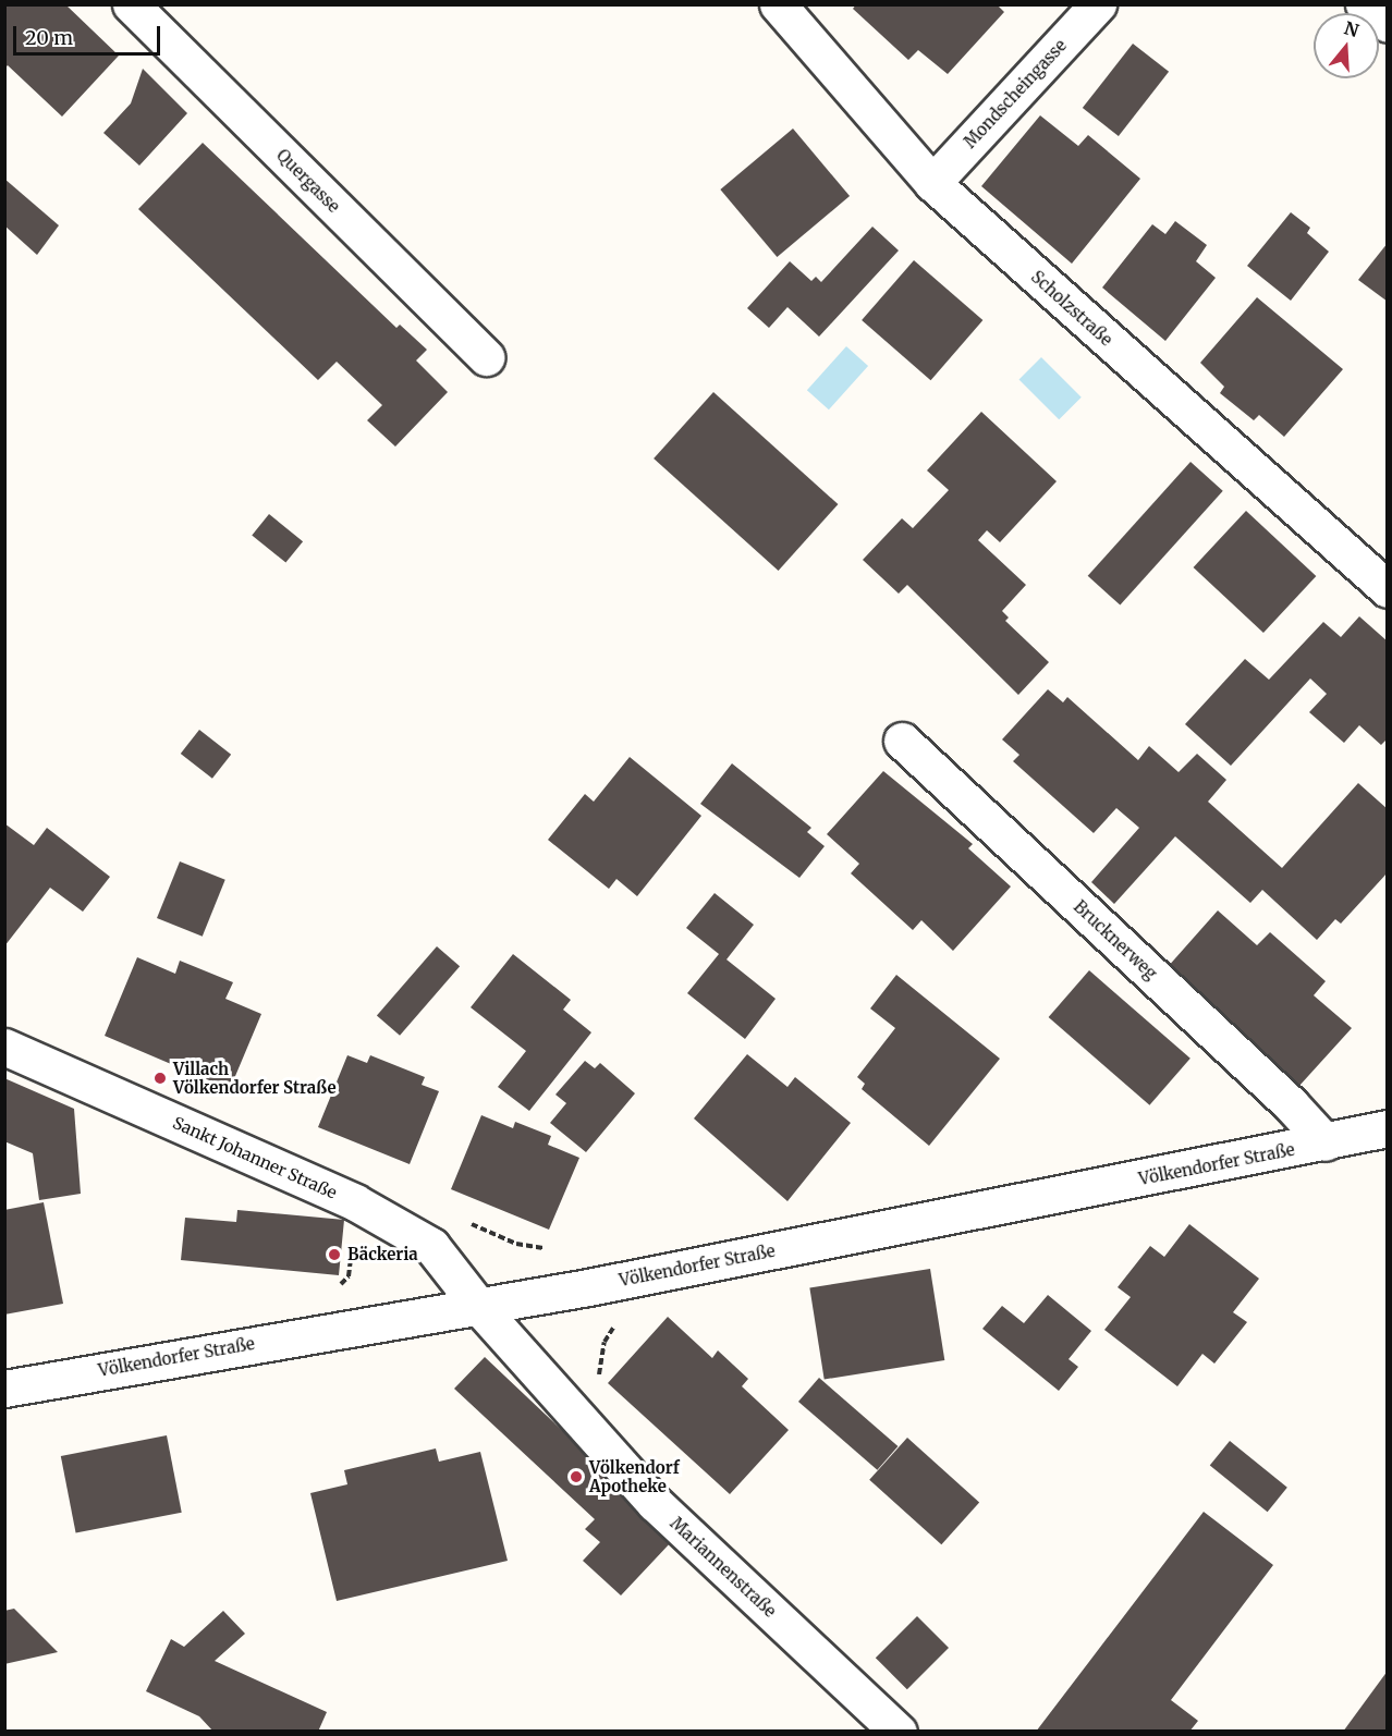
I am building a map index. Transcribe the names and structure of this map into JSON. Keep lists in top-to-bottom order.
{
  "streets": {
    "street": [
      "Mondscheingasse",
      "Quergasse",
      "Scholzstraße",
      "Brucknerweg",
      "Sankt Johanner Straße",
      "Völkendorfer Straße",
      "Mariannenstraße"
    ]
  },
  "crossings": [
    ["Mondscheingasse", "Scholzstraße"],
    ["Brucknerweg", "Völkendorfer Straße"],
    ["Sankt Johanner Straße", "Völkendorfer Straße"],
    ["Sankt Johanner Straße", "Mariannenstraße"],
    ["Völkendorfer Straße", "Mariannenstraße"]
  ],
  "places": ["Villach Völkendorfer Straße", "Bäckeria", "Völkendorf Apotheke"],
  "scale_bar": "20 m",
  "north": "top"
}
